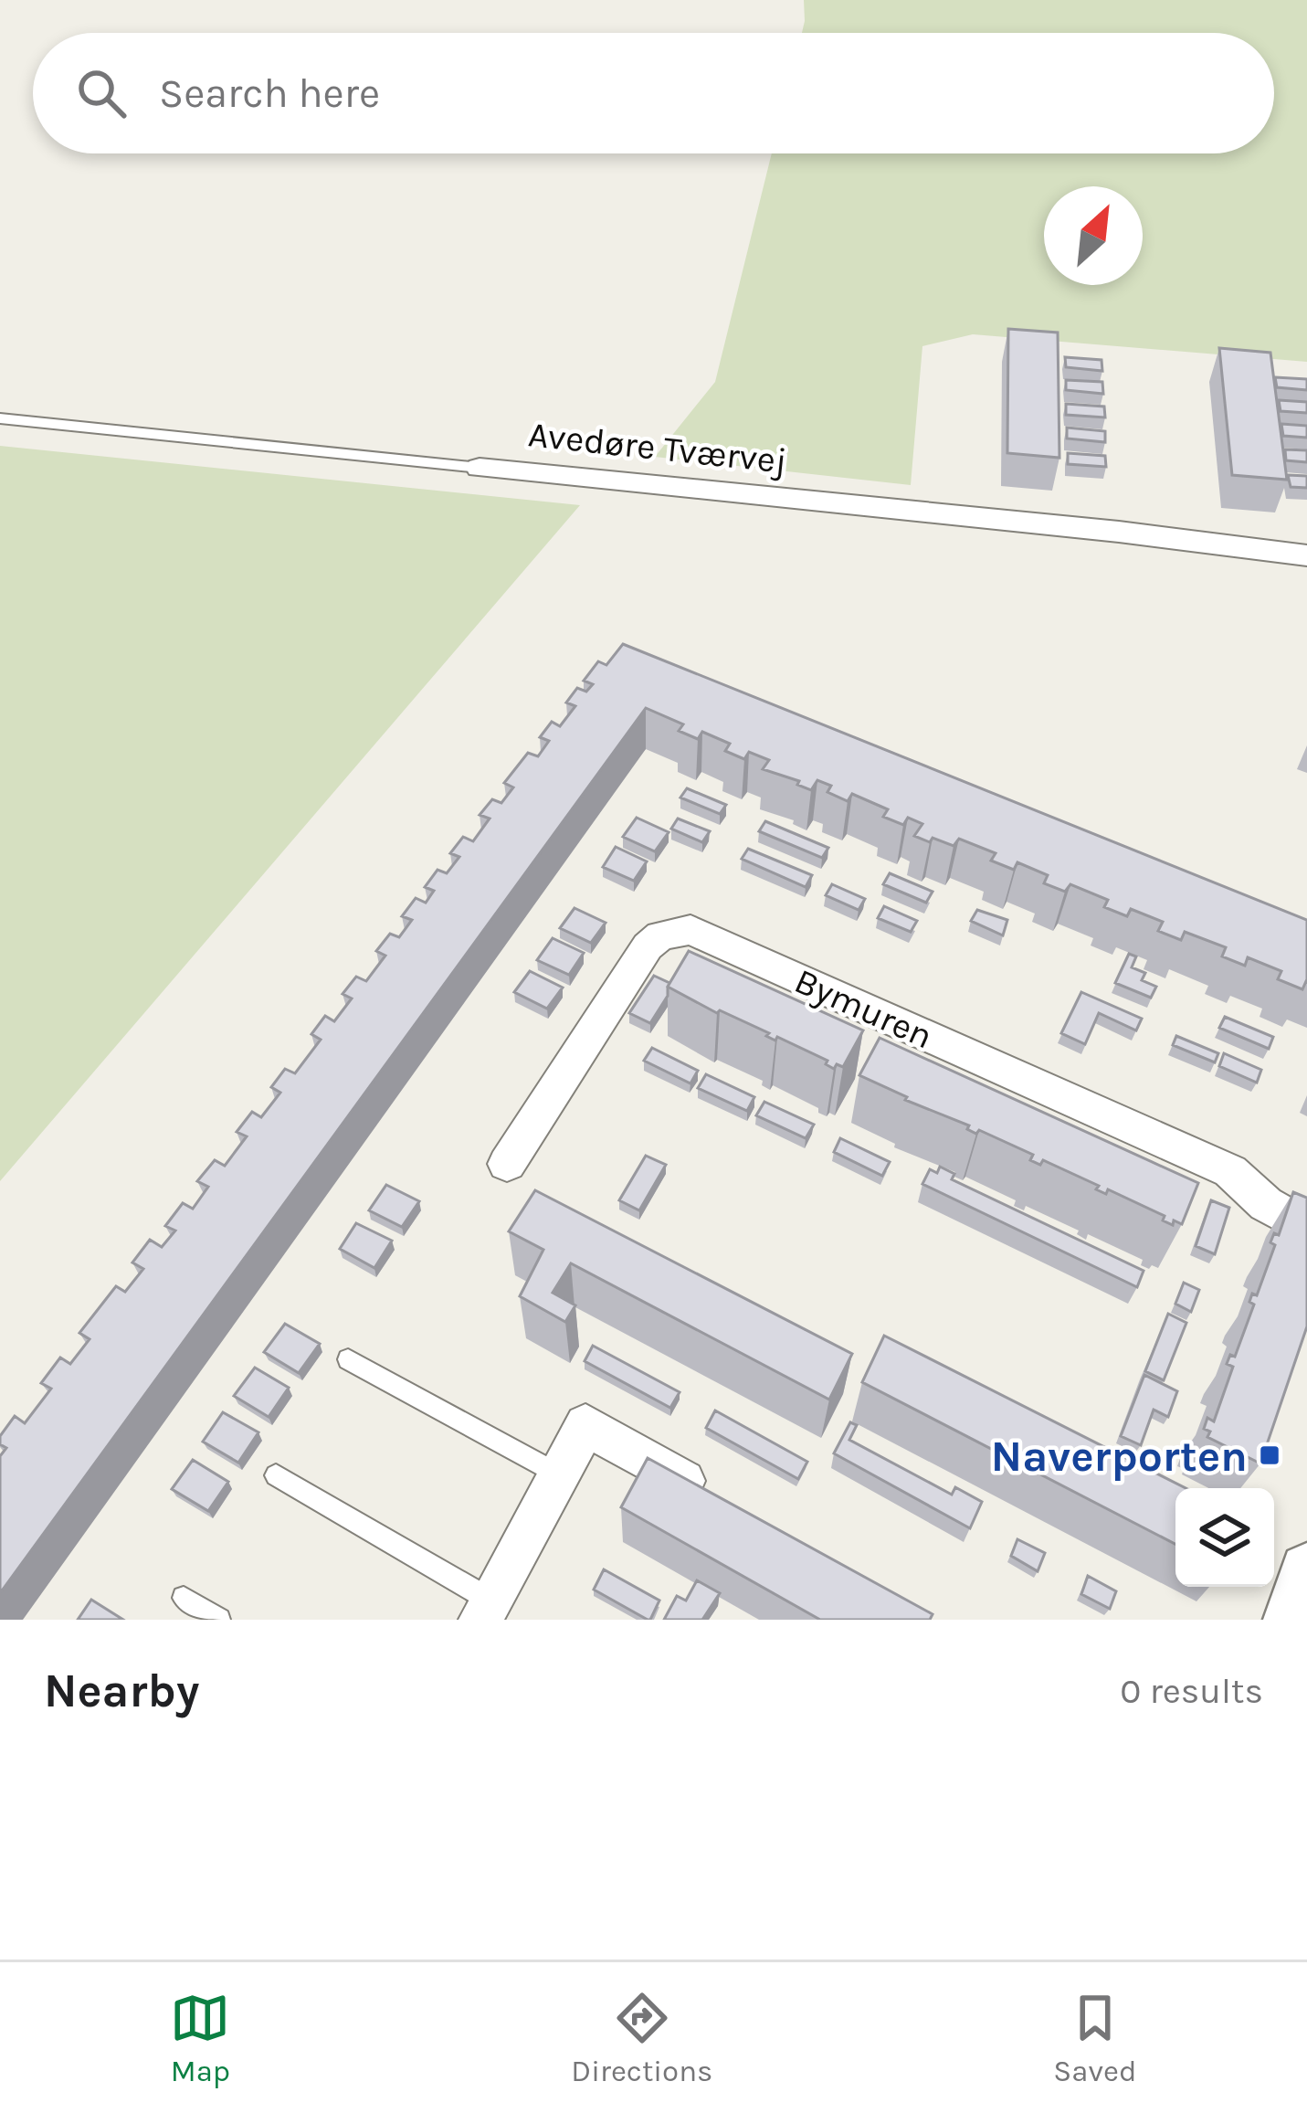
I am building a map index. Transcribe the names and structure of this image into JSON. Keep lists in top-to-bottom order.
{
  "streets": {
    "street": ["Avedøre Tværvej", "Bymuren"]
  },
  "places": {
    "transit": ["Naverporten"]
  },
  "north": "top right",
  "page": {
    "search": "Search here",
    "heading": ["Nearby", "0 results"],
    "nav": ["Map", "Directions", "Saved"]
  }
}
